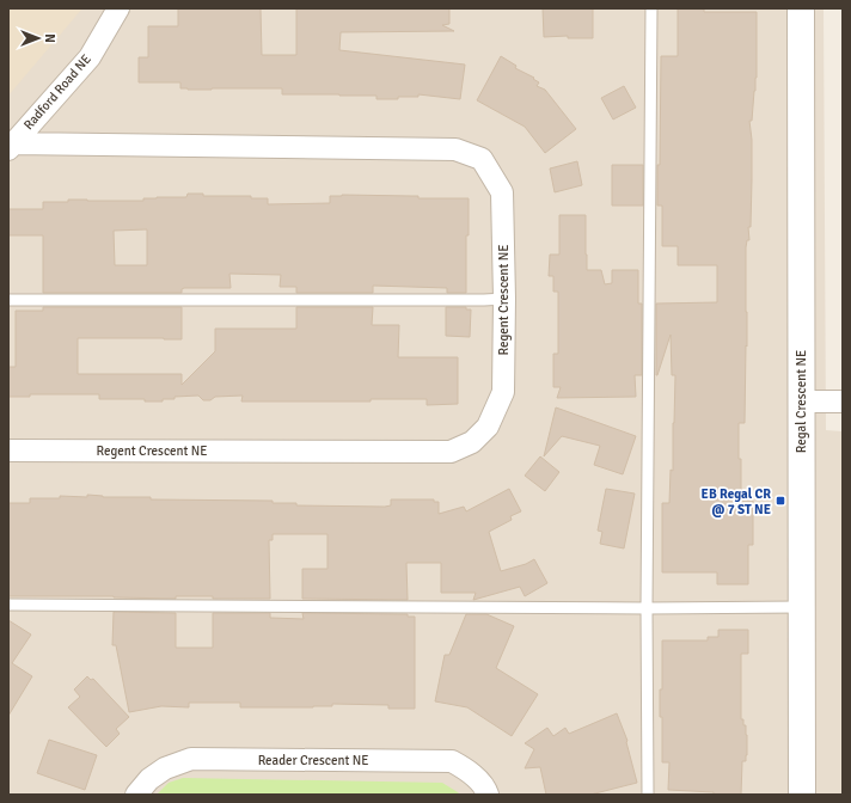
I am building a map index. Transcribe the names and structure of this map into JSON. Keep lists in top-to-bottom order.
{
  "streets": {
    "street": [
      "Radford Road NE",
      "Regent Crescent NE",
      "Regal Crescent NE",
      "Reader Crescent NE"
    ]
  },
  "crossings": [
    ["Radford Road NE", "Regent Crescent NE"]
  ],
  "places": {
    "transit": ["EB Regal CR @ 7 ST NE"]
  },
  "north": "right"
}
